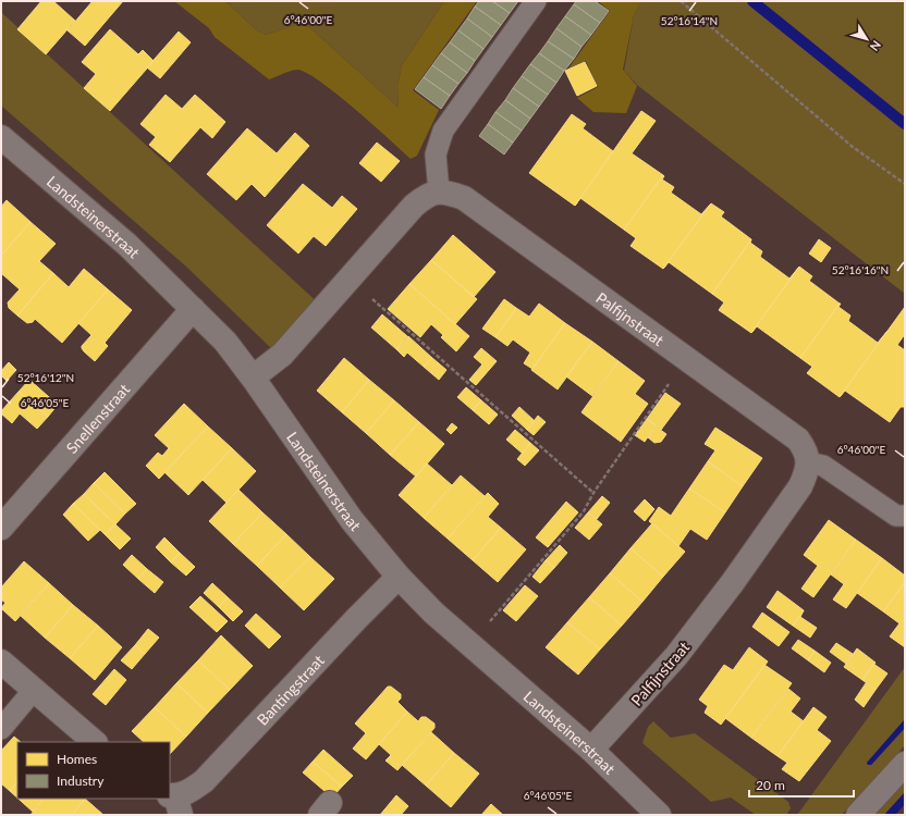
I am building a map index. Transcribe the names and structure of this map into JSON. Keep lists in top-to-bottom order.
{
  "streets": {
    "street": [
      "Landsteinerstraat",
      "Palfijnstraat",
      "Snellenstraat",
      "Bantingstraat"
    ]
  },
  "crossings": [
    ["Landsteinerstraat", "Palfijnstraat"],
    ["Landsteinerstraat", "Snellenstraat"],
    ["Landsteinerstraat", "Bantingstraat"]
  ],
  "legend": ["Homes", "Industry"],
  "scale_bar": "20 m",
  "north": "bottom right",
  "coordinates": [
    "6°46'00\"E",
    "52°16'14\"N",
    "52°16'16\"N",
    "52°16'12\"N",
    "6°46'05\"E"
  ]
}
